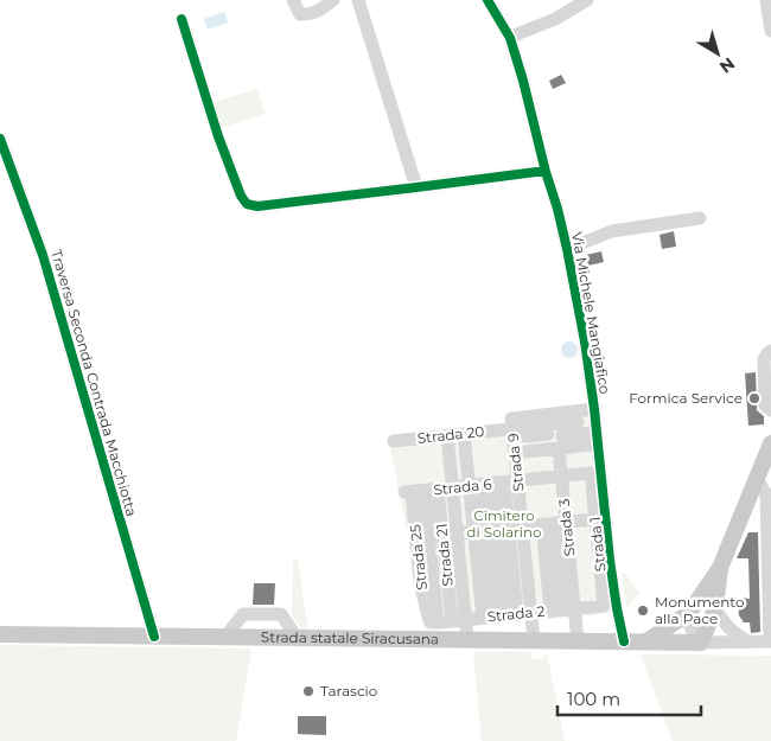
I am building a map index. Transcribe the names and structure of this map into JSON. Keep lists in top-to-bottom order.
{
  "streets": {
    "main road": ["Strada statale Siracusana"],
    "street": [
      "Via Michele Mangiafico",
      "Traversa Seconda Contrada Macchiotta",
      "Strada 20",
      "Strada 9",
      "Strada 6",
      "Strada 3",
      "Strada 1",
      "Strada 21",
      "Strada 25",
      "Strada 2"
    ]
  },
  "crossings": [
    ["Via Michele Mangiafico", "Strada statale Siracusana"],
    ["Traversa Seconda Contrada Macchiotta", "Strada statale Siracusana"],
    ["Strada 20", "Strada 9"],
    ["Strada 20", "Strada 3"],
    ["Strada 9", "Strada 6"],
    ["Strada 9", "Strada 2"],
    ["Strada 9", "Strada statale Siracusana"],
    ["Strada 6", "Strada 3"],
    ["Strada 6", "Strada 1"],
    ["Strada 6", "Strada 21"],
    ["Strada 6", "Strada 25"],
    ["Strada 3", "Strada 2"],
    ["Strada 1", "Strada 2"],
    ["Strada 21", "Strada 25"],
    ["Strada 21", "Strada 2"],
    ["Strada 25", "Strada 2"]
  ],
  "parks": ["Cimitero di Solarino"],
  "places": ["Formica Service", "Monumento alla Pace", "Tarascio"],
  "scale_bar": "100 m",
  "north": "bottom right"
}
